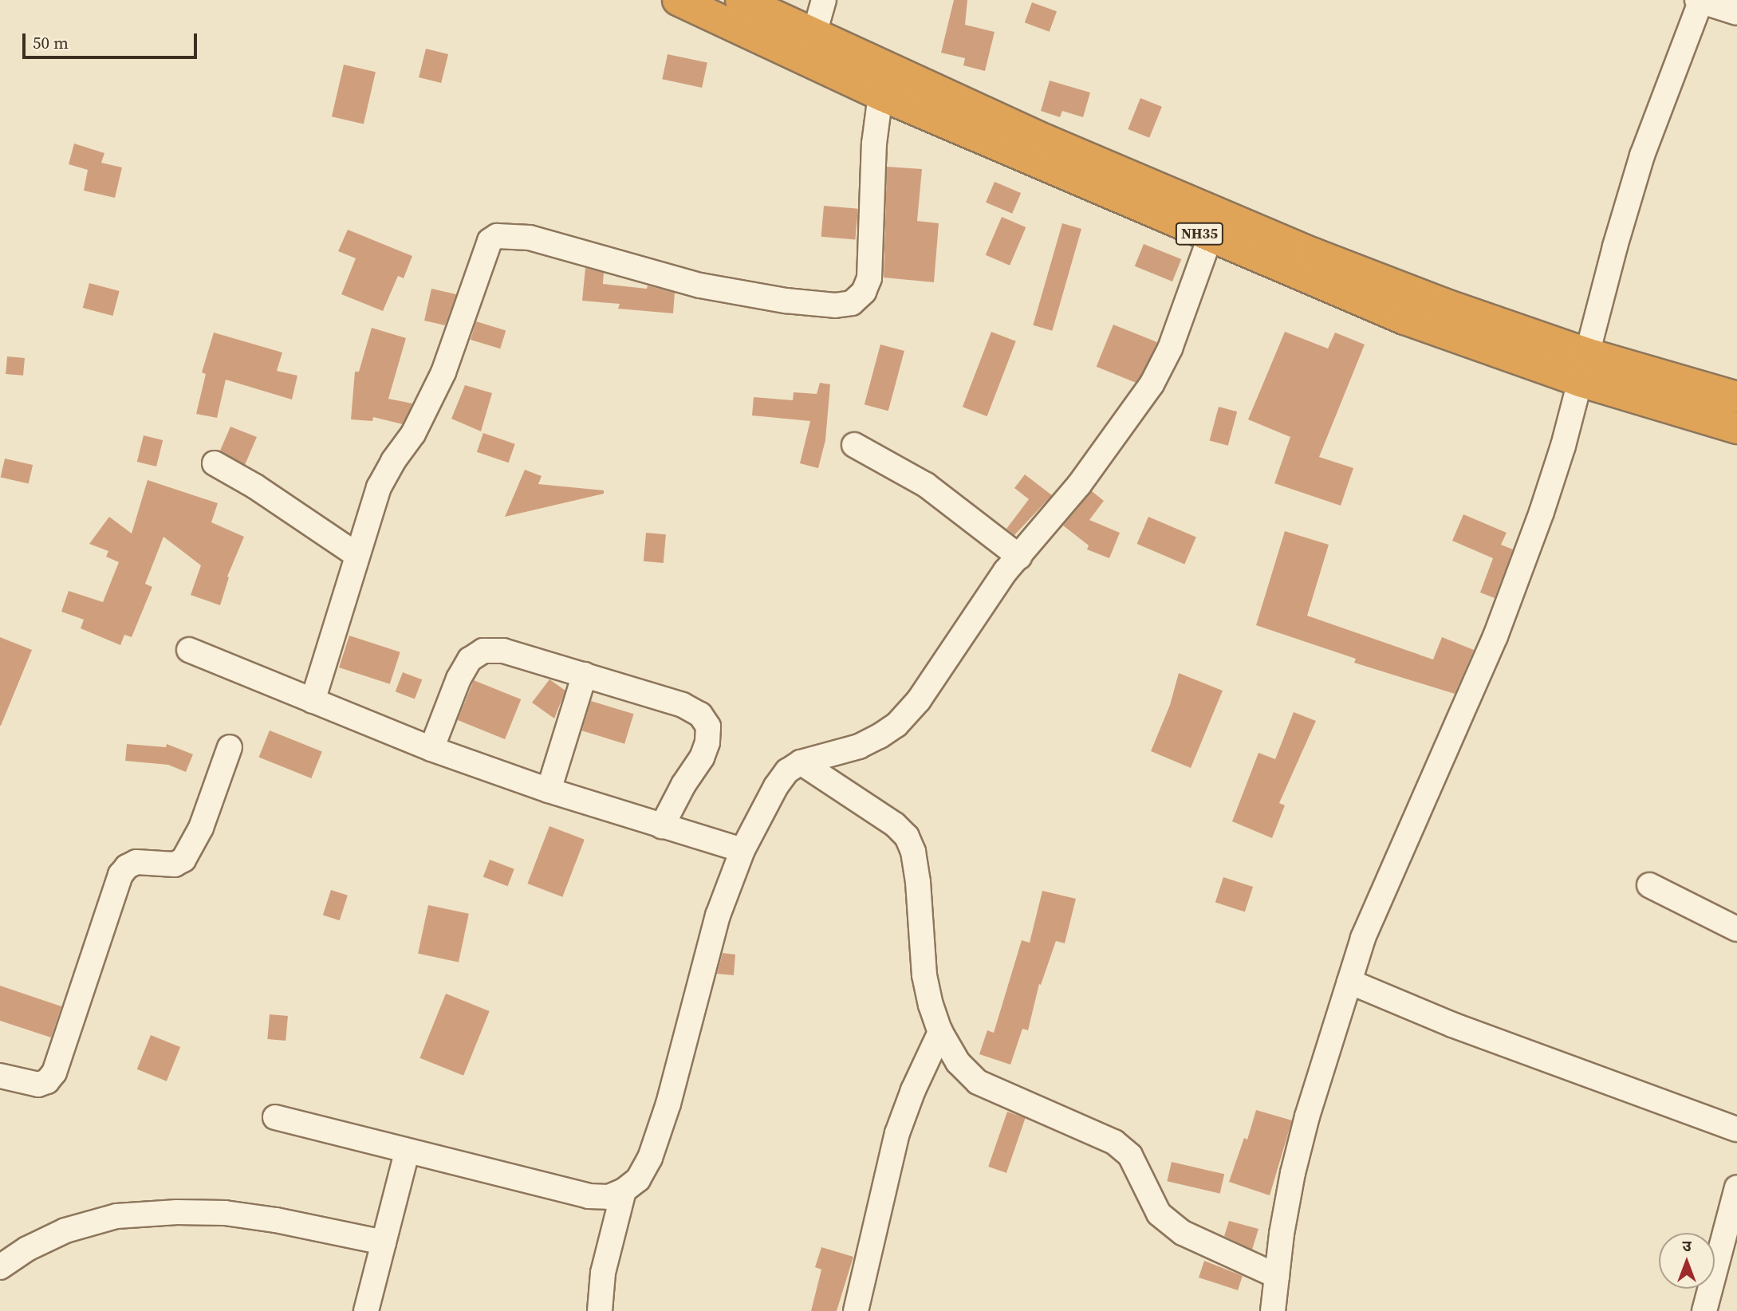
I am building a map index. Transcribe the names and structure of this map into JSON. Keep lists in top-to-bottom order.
{
  "streets": {
    "highway": ["NH35"]
  },
  "scale_bar": "50 m",
  "north": "top"
}
